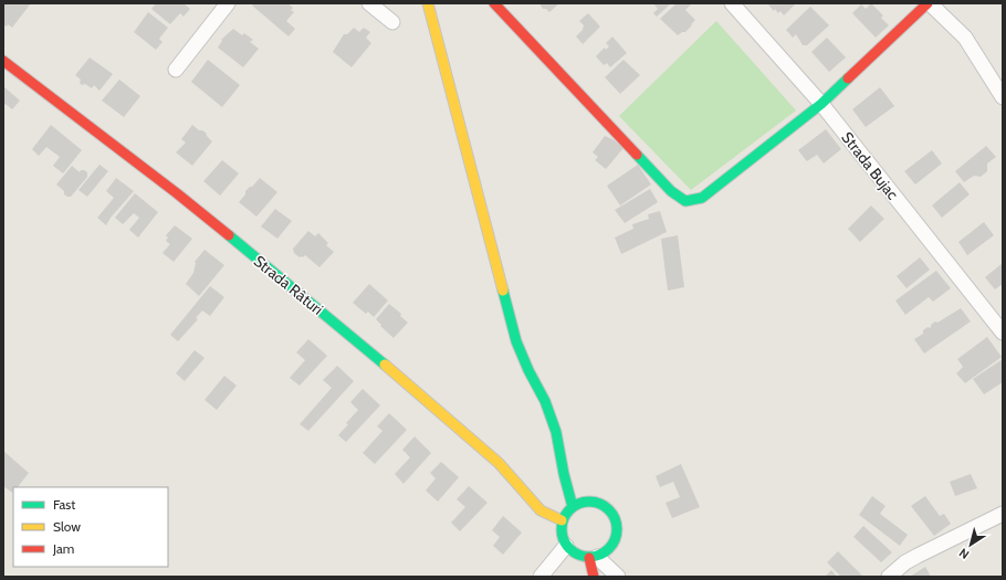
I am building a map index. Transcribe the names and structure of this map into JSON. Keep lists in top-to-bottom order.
{
  "streets": {
    "street": ["Strada Bujac", "Strada Râturi"]
  },
  "legend": ["Fast", "Slow", "Jam"],
  "north": "bottom left"
}
